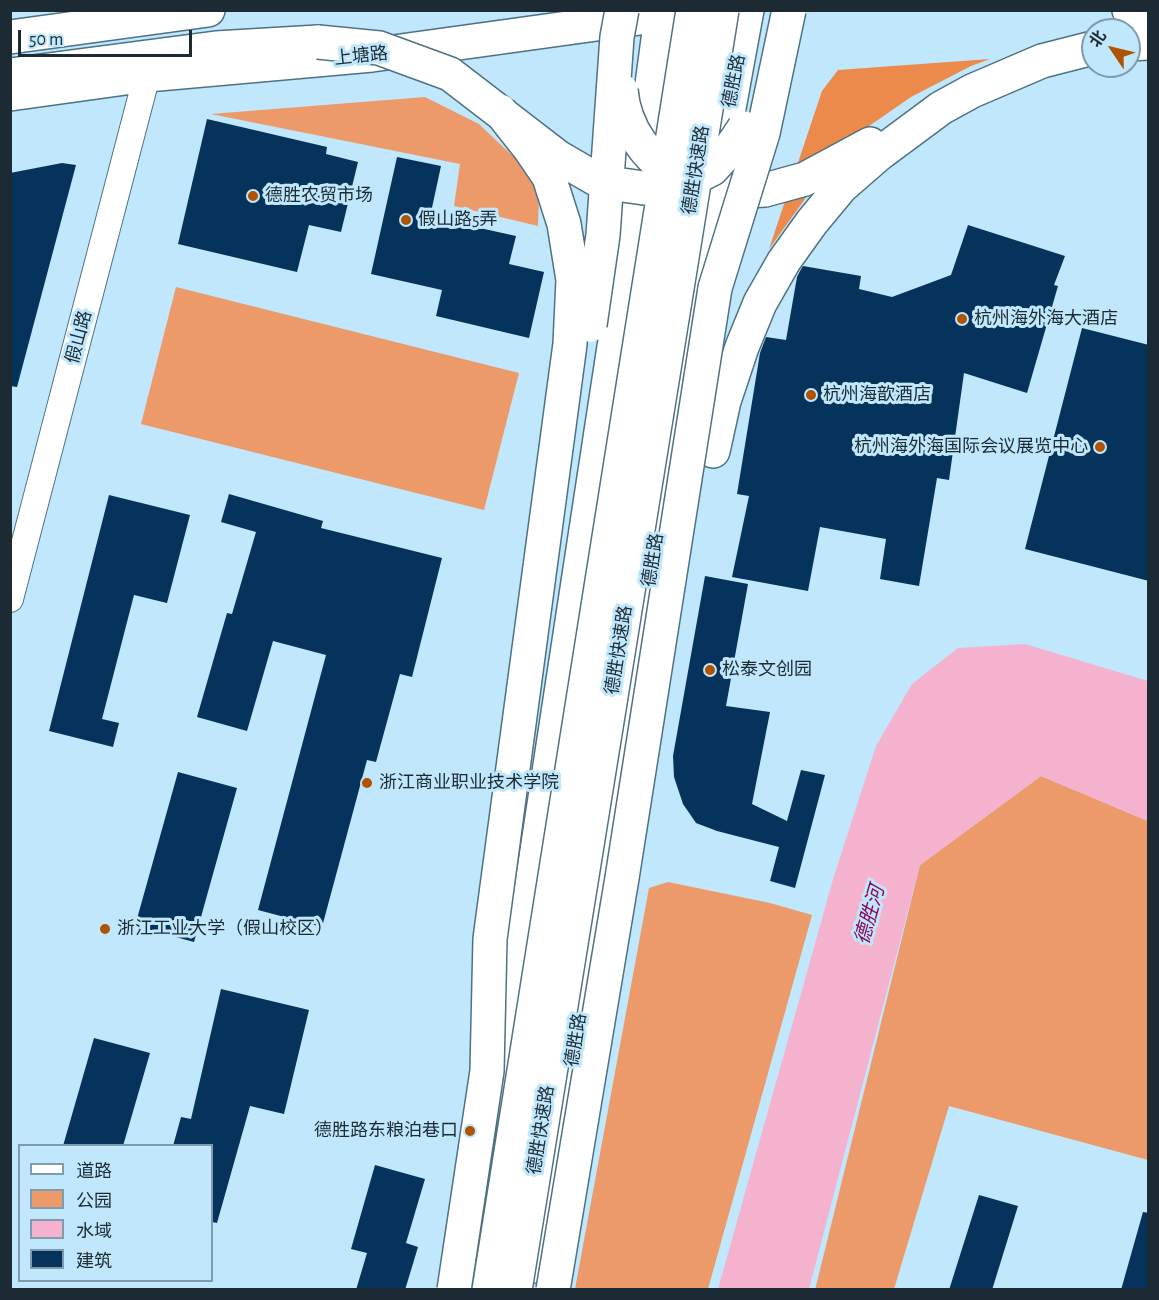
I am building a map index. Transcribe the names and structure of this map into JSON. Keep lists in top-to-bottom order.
{
  "streets": {
    "main road": ["上塘路", "德胜路", "德胜快速路"],
    "street": ["假山路"]
  },
  "crossings": [
    ["上塘路", "假山路"]
  ],
  "water": ["德胜河"],
  "places": [
    "德胜农贸市场",
    "假山路5弄",
    "杭州海外海大酒店",
    "杭州海歆酒店",
    "杭州海外海国际会议展览中心",
    "松泰文创园",
    "浙江商业职业技术学院",
    "浙江工业大学（假山校区）",
    "德胜路东粮泊巷口"
  ],
  "legend": [
    "道路",
    "公园",
    "水域",
    "建筑"
  ],
  "scale_bar": "50 m",
  "north": "top left"
}
